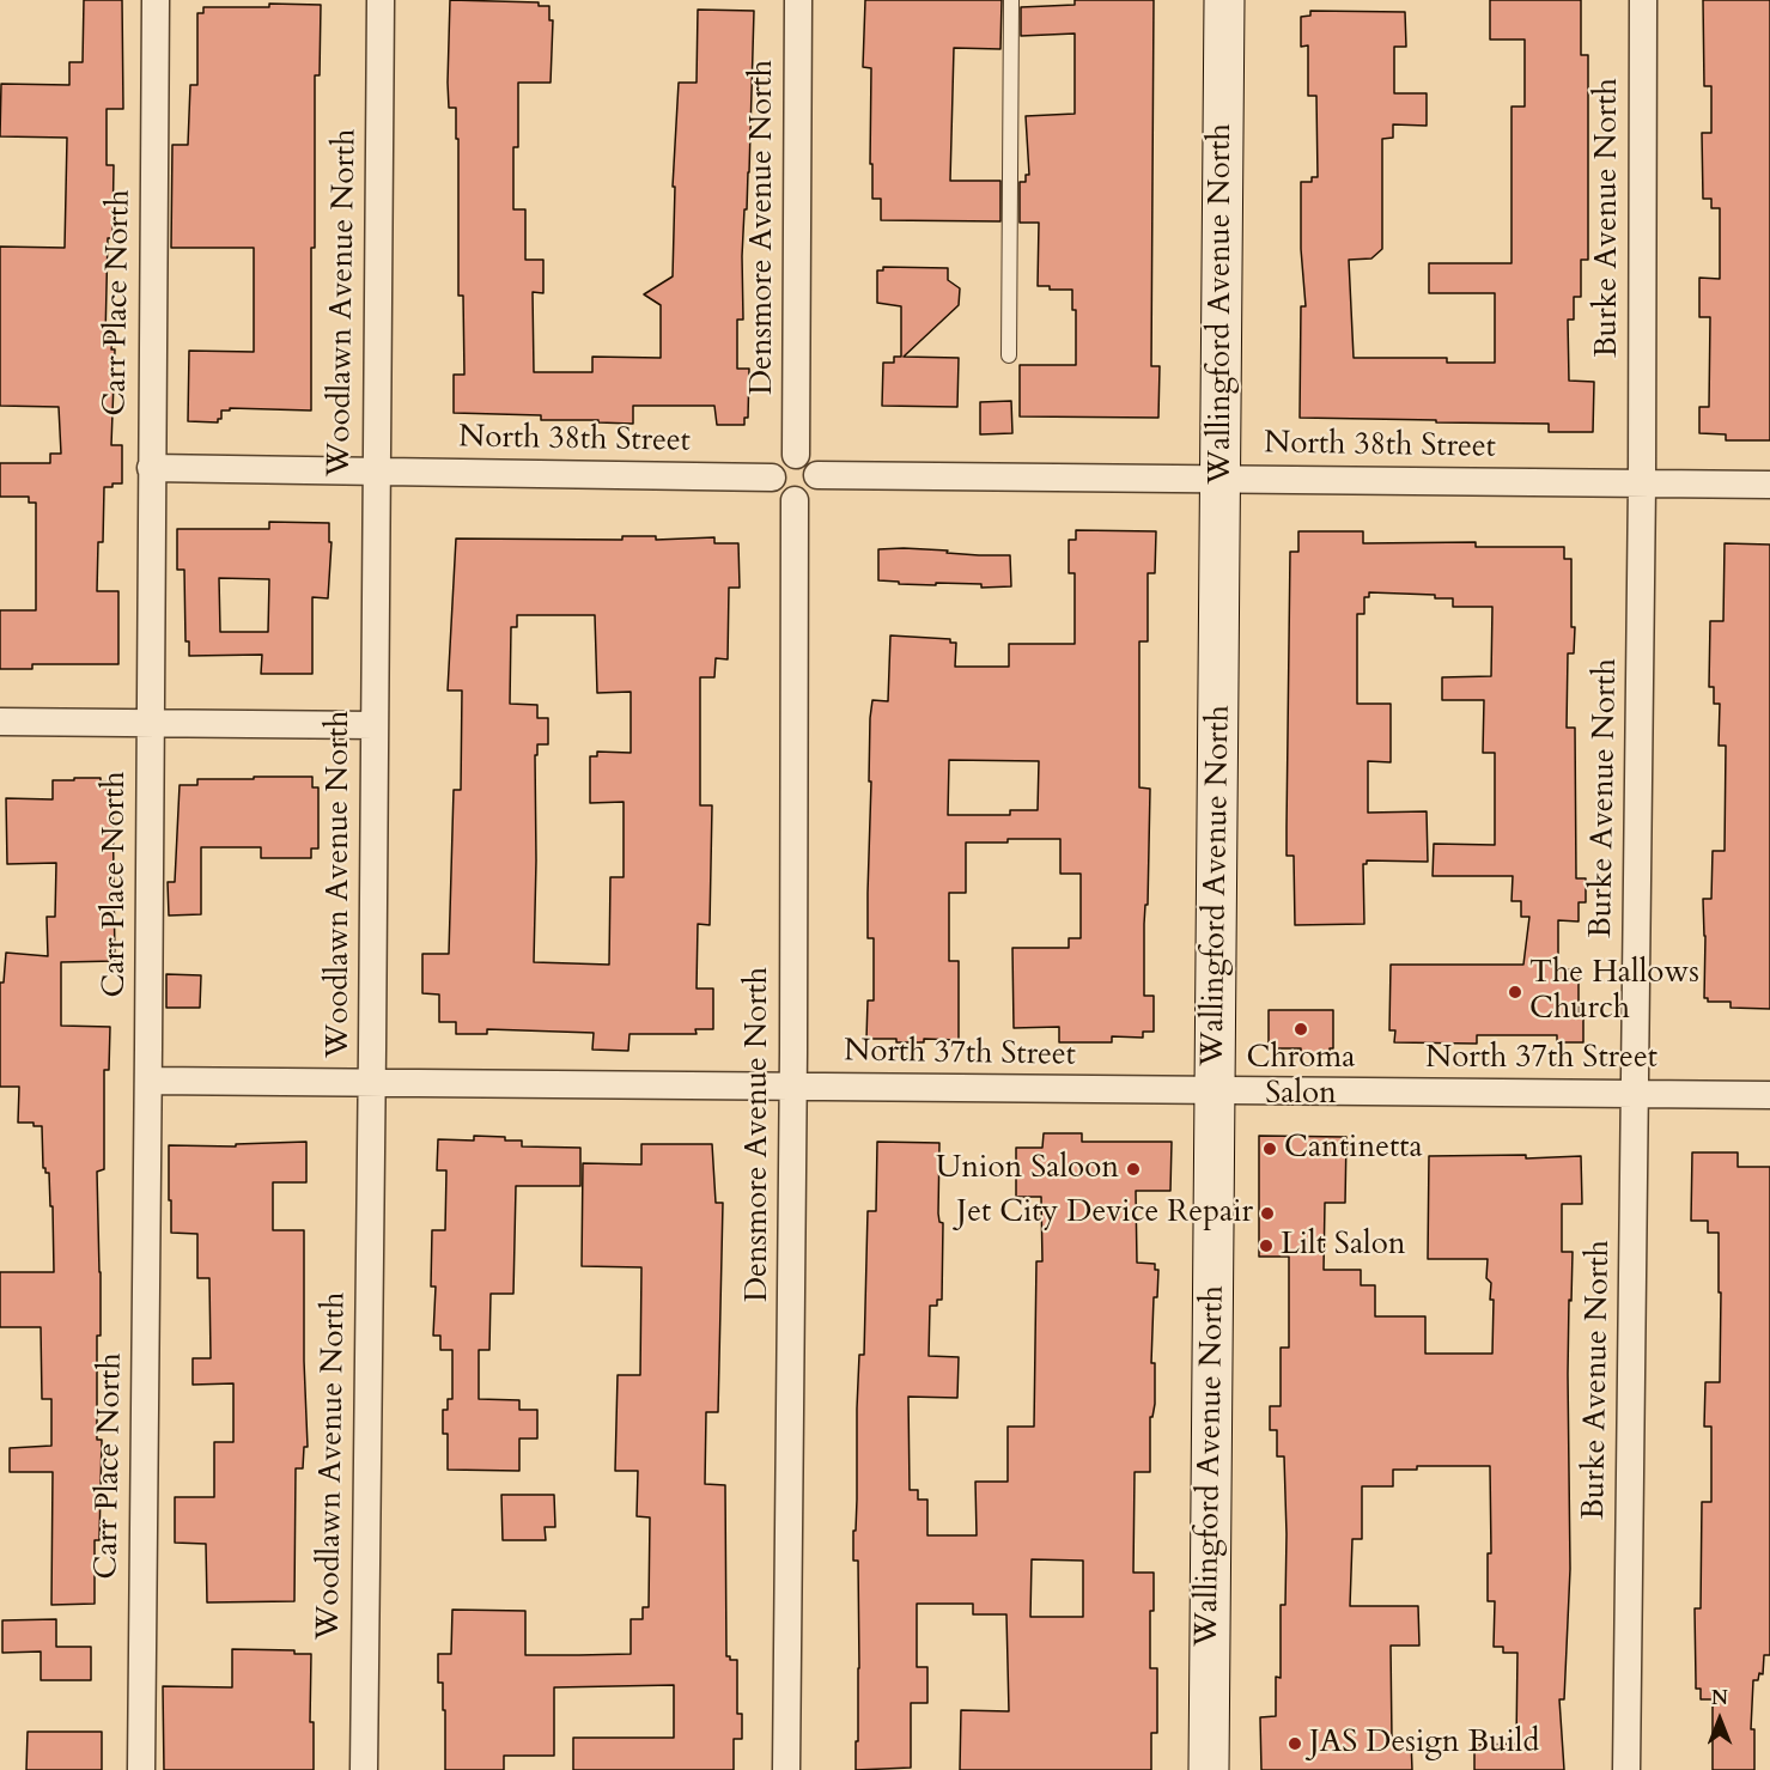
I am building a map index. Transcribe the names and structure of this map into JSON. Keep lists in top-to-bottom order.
{
  "streets": {
    "street": [
      "Burke Avenue North",
      "Densmore Avenue North",
      "Carr Place North",
      "Woodlawn Avenue North",
      "Wallingford Avenue North",
      "North 38th Street",
      "North 37th Street"
    ]
  },
  "crossings": [
    ["Burke Avenue North", "North 38th Street"],
    ["Burke Avenue North", "North 37th Street"],
    ["Densmore Avenue North", "North 38th Street"],
    ["Densmore Avenue North", "North 37th Street"],
    ["Carr Place North", "North 38th Street"],
    ["Carr Place North", "North 37th Street"],
    ["Woodlawn Avenue North", "North 38th Street"],
    ["Woodlawn Avenue North", "North 37th Street"],
    ["Wallingford Avenue North", "North 38th Street"],
    ["Wallingford Avenue North", "North 37th Street"]
  ],
  "places": [
    "The Hallows Church",
    "Chroma Salon",
    "Cantinetta",
    "Union Saloon",
    "Jet City Device Repair",
    "Lilt Salon",
    "JAS Design Build"
  ],
  "north": "top"
}
